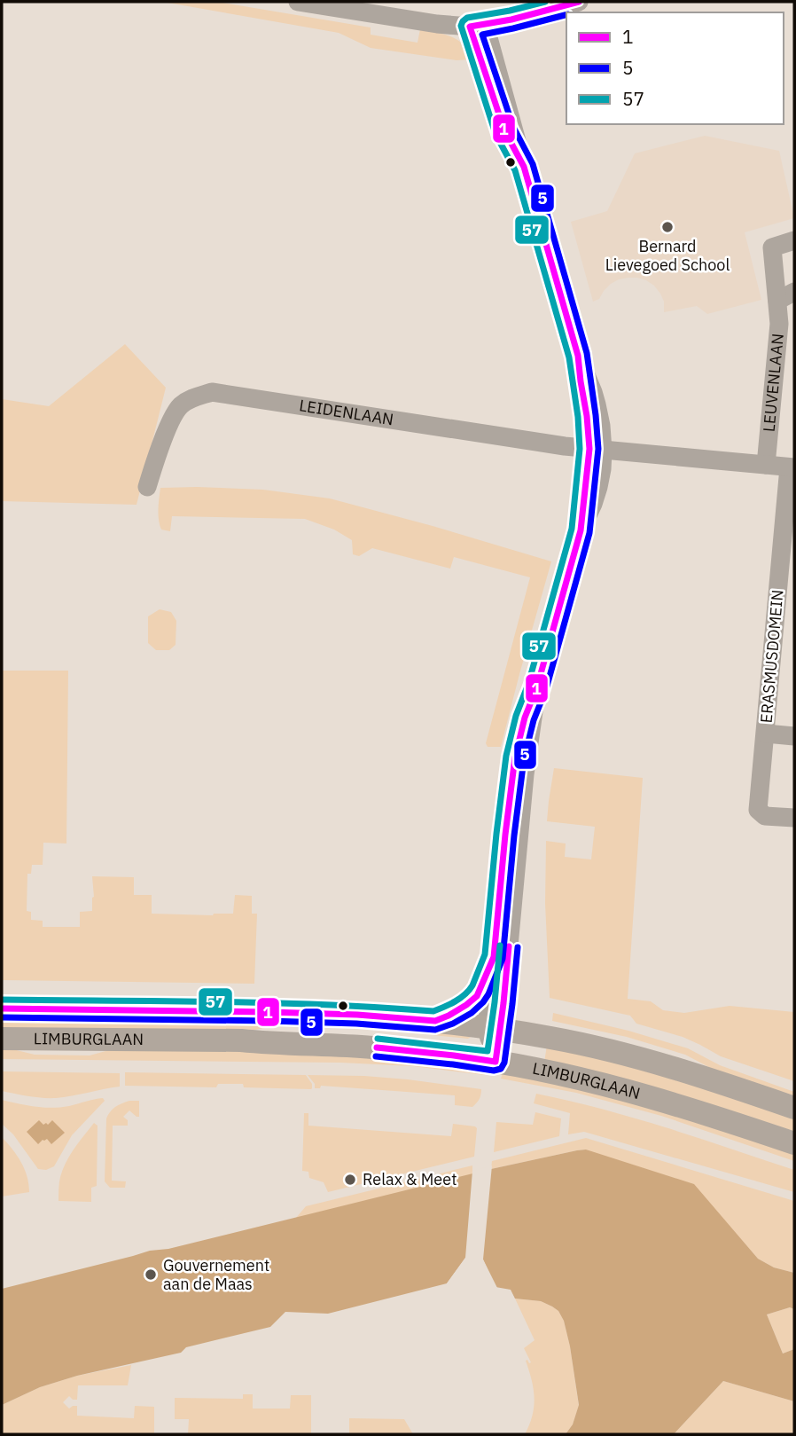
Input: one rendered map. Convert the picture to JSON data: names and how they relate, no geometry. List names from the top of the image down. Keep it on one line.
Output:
{"streets":{"main road":["LIMBURGLAAN"],"street":["LEUVENLAAN","LEIDENLAAN","ERASMUSDOMEIN"]},"places":["Bernard Lievegoed School","Relax & Meet","Gouvernement aan de Maas"],"lines":["transit line 1","transit line 57","transit line 5"],"legend":["1","5","57"]}
